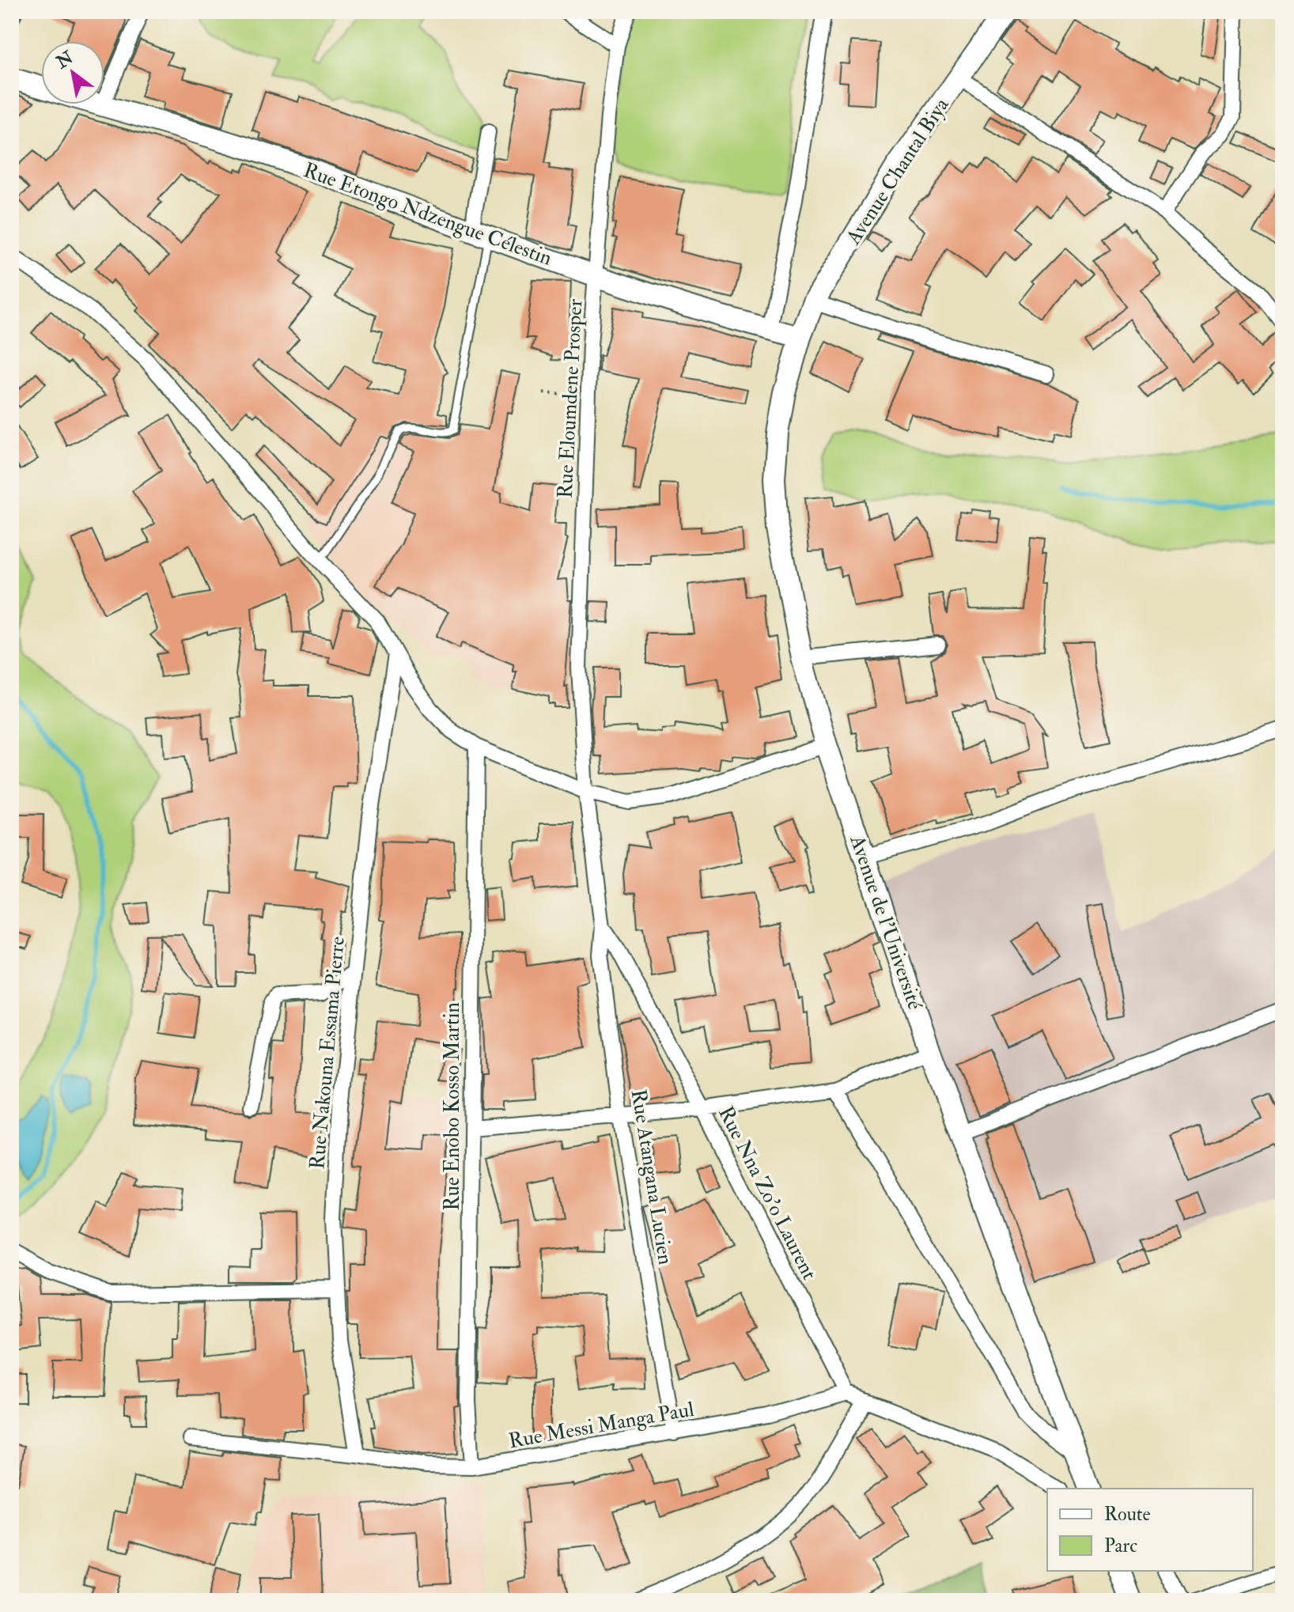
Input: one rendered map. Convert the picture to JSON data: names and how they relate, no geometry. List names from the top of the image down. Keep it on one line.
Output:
{"streets":{"main road":["Avenue Chantal Biya","Rue Etongo Ndzengue Célestin","Avenue de l'Université"],"street":["Rue Eloumdene Prosper","Rue Nakouna Essama Pierre","Rue Enobo Kosso Martin","Rue Atangana Lucien","Rue Nna Zo'o Laurent","Rue Messi Manga Paul"]},"crossings":[["Avenue Chantal Biya","Rue Etongo Ndzengue Célestin"],["Avenue Chantal Biya","Avenue de l'Université"],["Rue Etongo Ndzengue Célestin","Rue Eloumdene Prosper"],["Rue Etongo Ndzengue Célestin","Avenue de l'Université"],["Rue Eloumdene Prosper","Rue Nna Zo'o Laurent"],["Rue Nakouna Essama Pierre","Rue Messi Manga Paul"],["Rue Enobo Kosso Martin","Rue Messi Manga Paul"],["Rue Atangana Lucien","Rue Nna Zo'o Laurent"],["Rue Atangana Lucien","Rue Messi Manga Paul"],["Rue Nna Zo'o Laurent","Rue Messi Manga Paul"]],"legend":["Route","Parc"],"north":"top left"}
